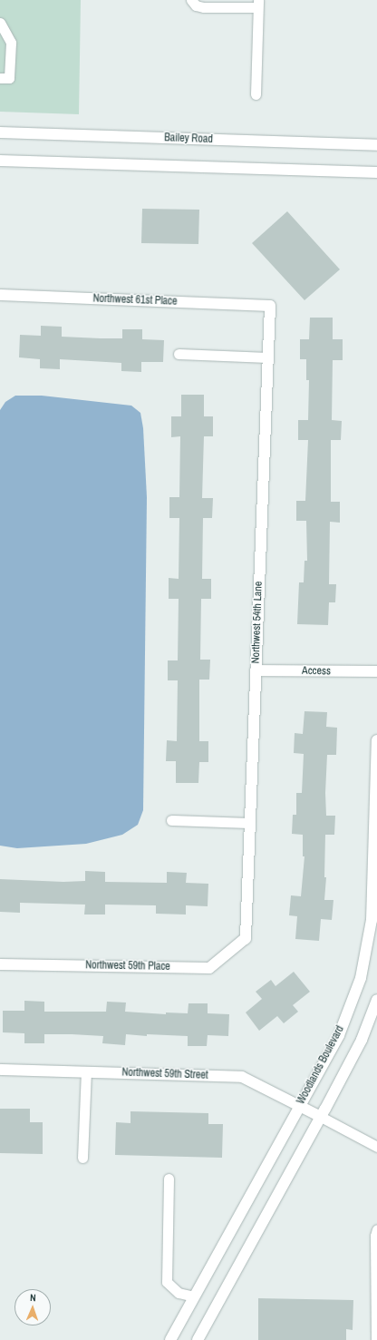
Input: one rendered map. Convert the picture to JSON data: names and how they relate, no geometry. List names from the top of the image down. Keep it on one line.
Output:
{"streets":{"street":["Bailey Road","Northwest 61st Place","Northwest 54th Lane","Access","Northwest 59th Place","Woodlands Boulevard","Northwest 59th Street"]},"crossings":[["Northwest 61st Place","Northwest 54th Lane"],["Northwest 54th Lane","Access"],["Northwest 54th Lane","Northwest 59th Place"],["Woodlands Boulevard","Northwest 59th Street"]],"north":"top"}
